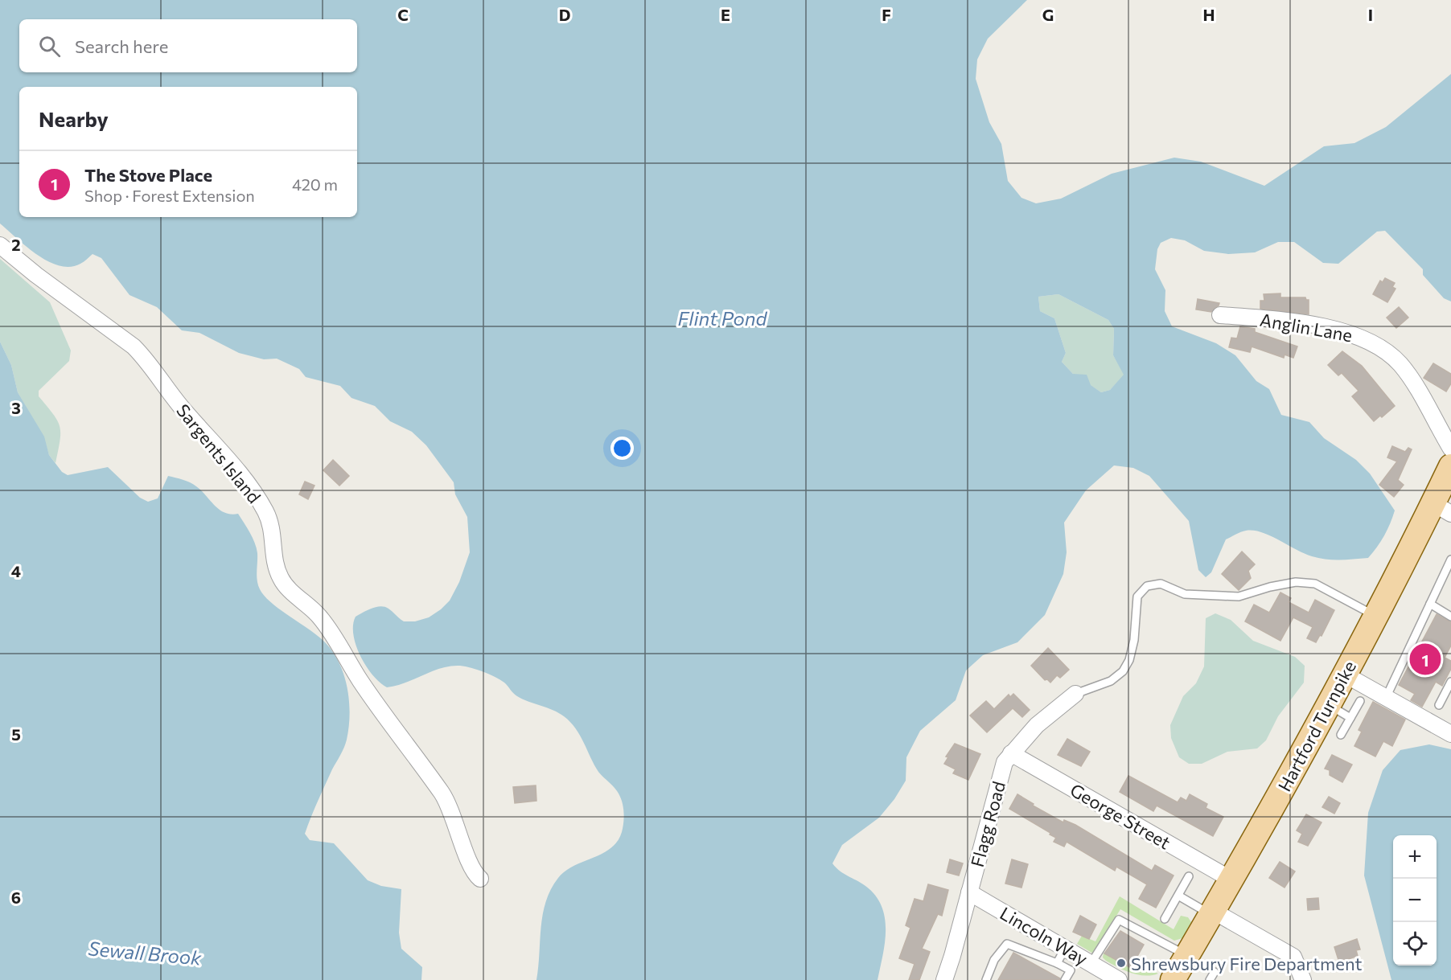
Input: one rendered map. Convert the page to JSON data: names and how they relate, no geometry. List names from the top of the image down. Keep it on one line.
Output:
{"streets":{"main road":["Hartford Turnpike"],"street":["Anglin Lane","Sargents Island","George Street","Flagg Road","Lincoln Way"]},"crossings":[["Hartford Turnpike","George Street"],["George Street","Flagg Road"],["Flagg Road","Lincoln Way"]],"water":["Flint Pond","Sewall Brook"],"places":["Shrewsbury Fire Department"],"page":{"search":"Search here","heading":"Nearby","list":[{"mark":"1","name":"The Stove Place","note":"Shop · Forest Extension","value":"420 m"}],"pins":"1","map_buttons":["+","−"]},"grid":{"columns":["C","D","E","F","G","H","I"],"rows":["2","3","4","5","6"]}}
